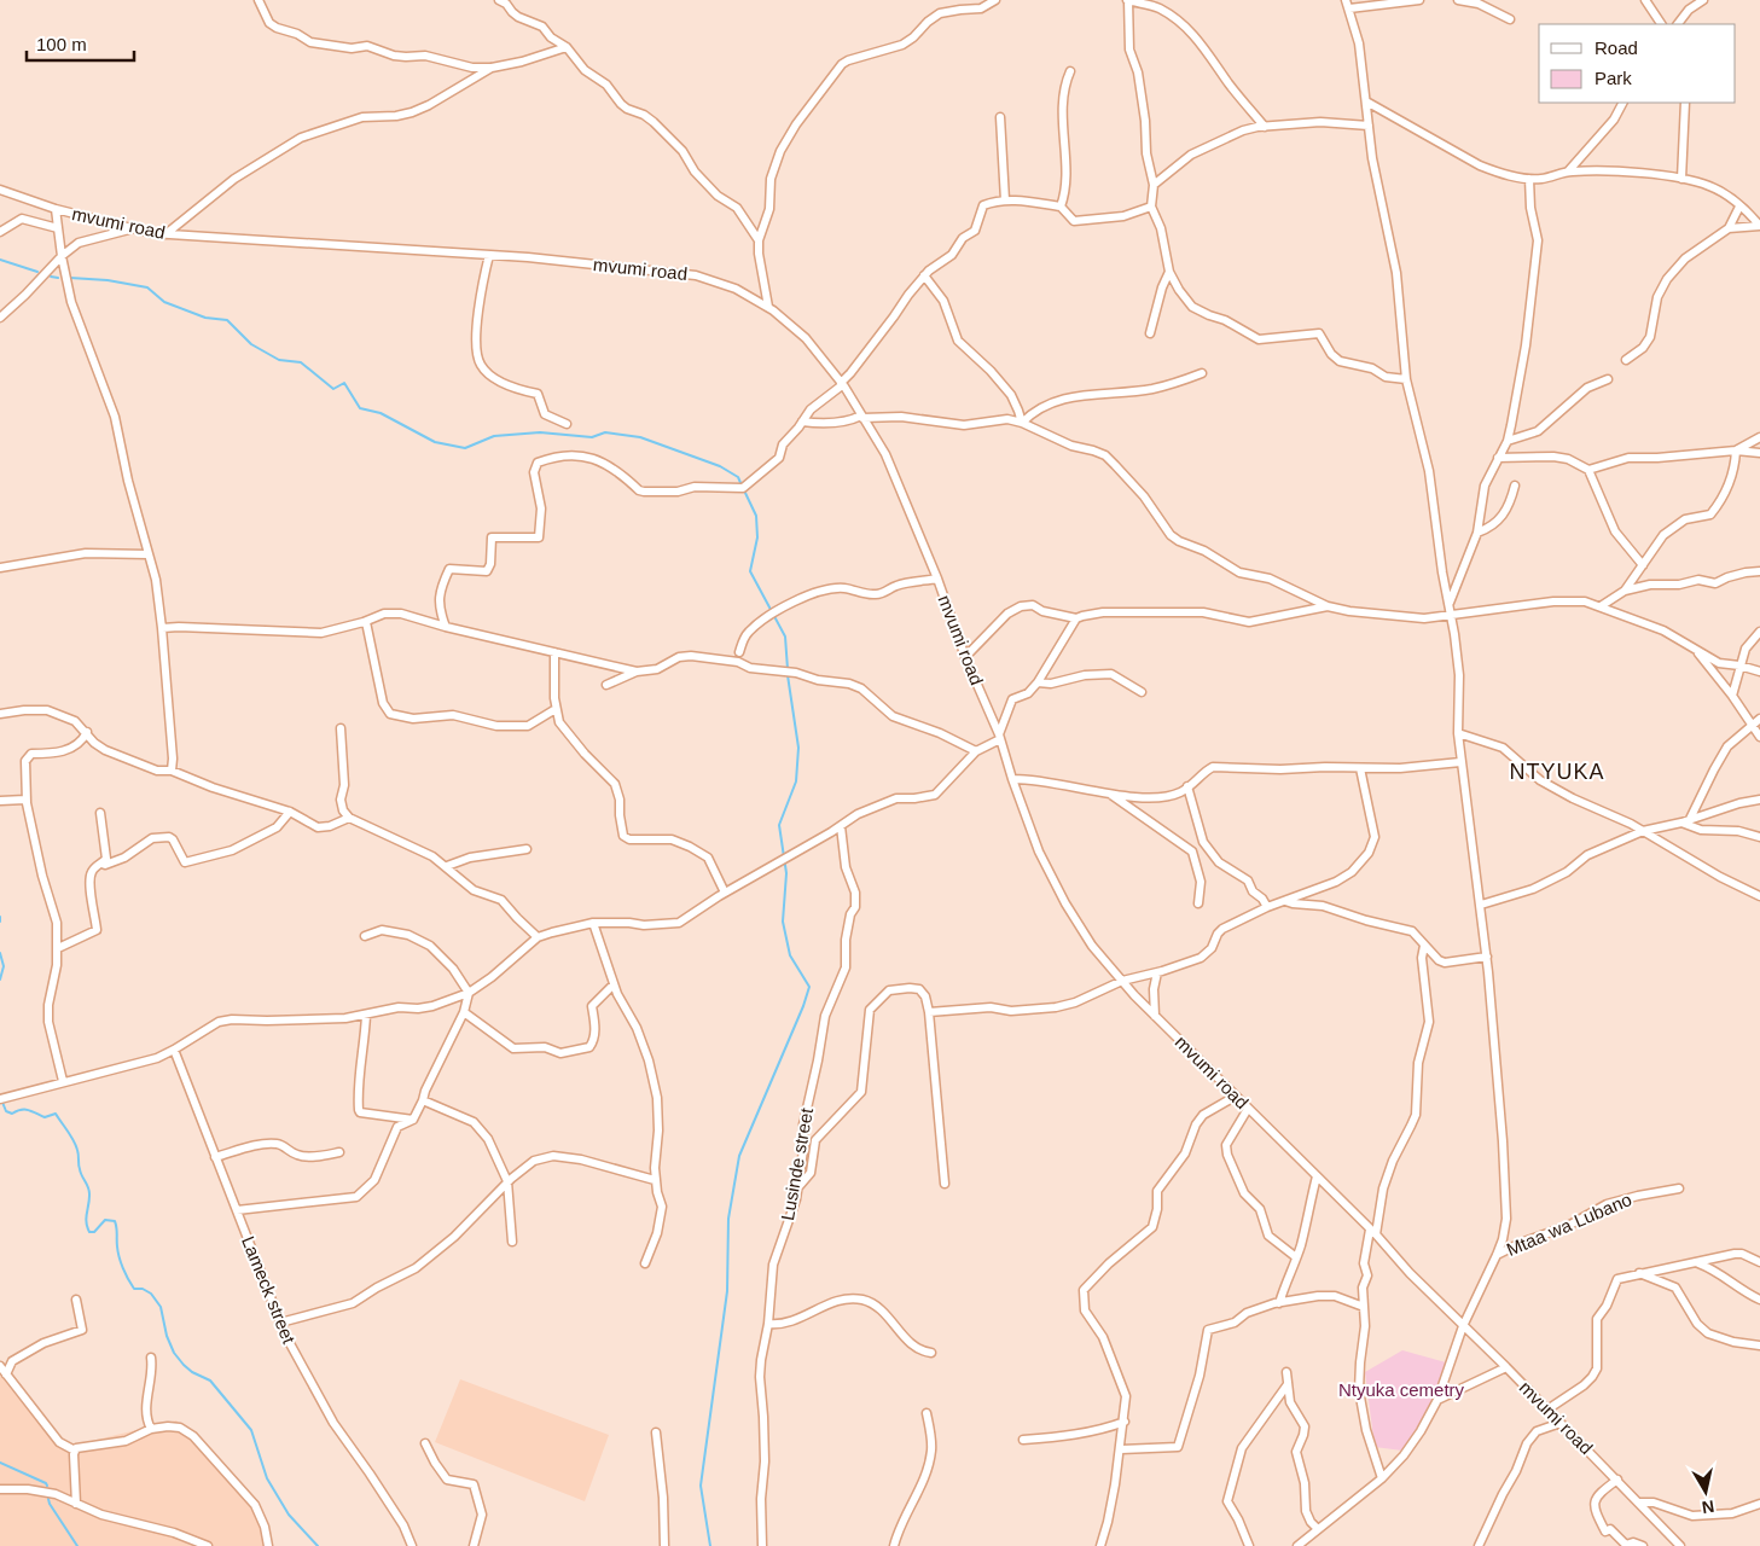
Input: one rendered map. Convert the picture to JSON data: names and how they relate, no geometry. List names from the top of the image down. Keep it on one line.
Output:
{"streets":{"street":["mvumi road","Lusinde street","Mtaa wa Lubano","Lameck street"]},"districts":["NTYUKA"],"parks":["Ntyuka cemetry"],"legend":["Road","Park"],"scale_bar":"100 m","north":"bottom"}
